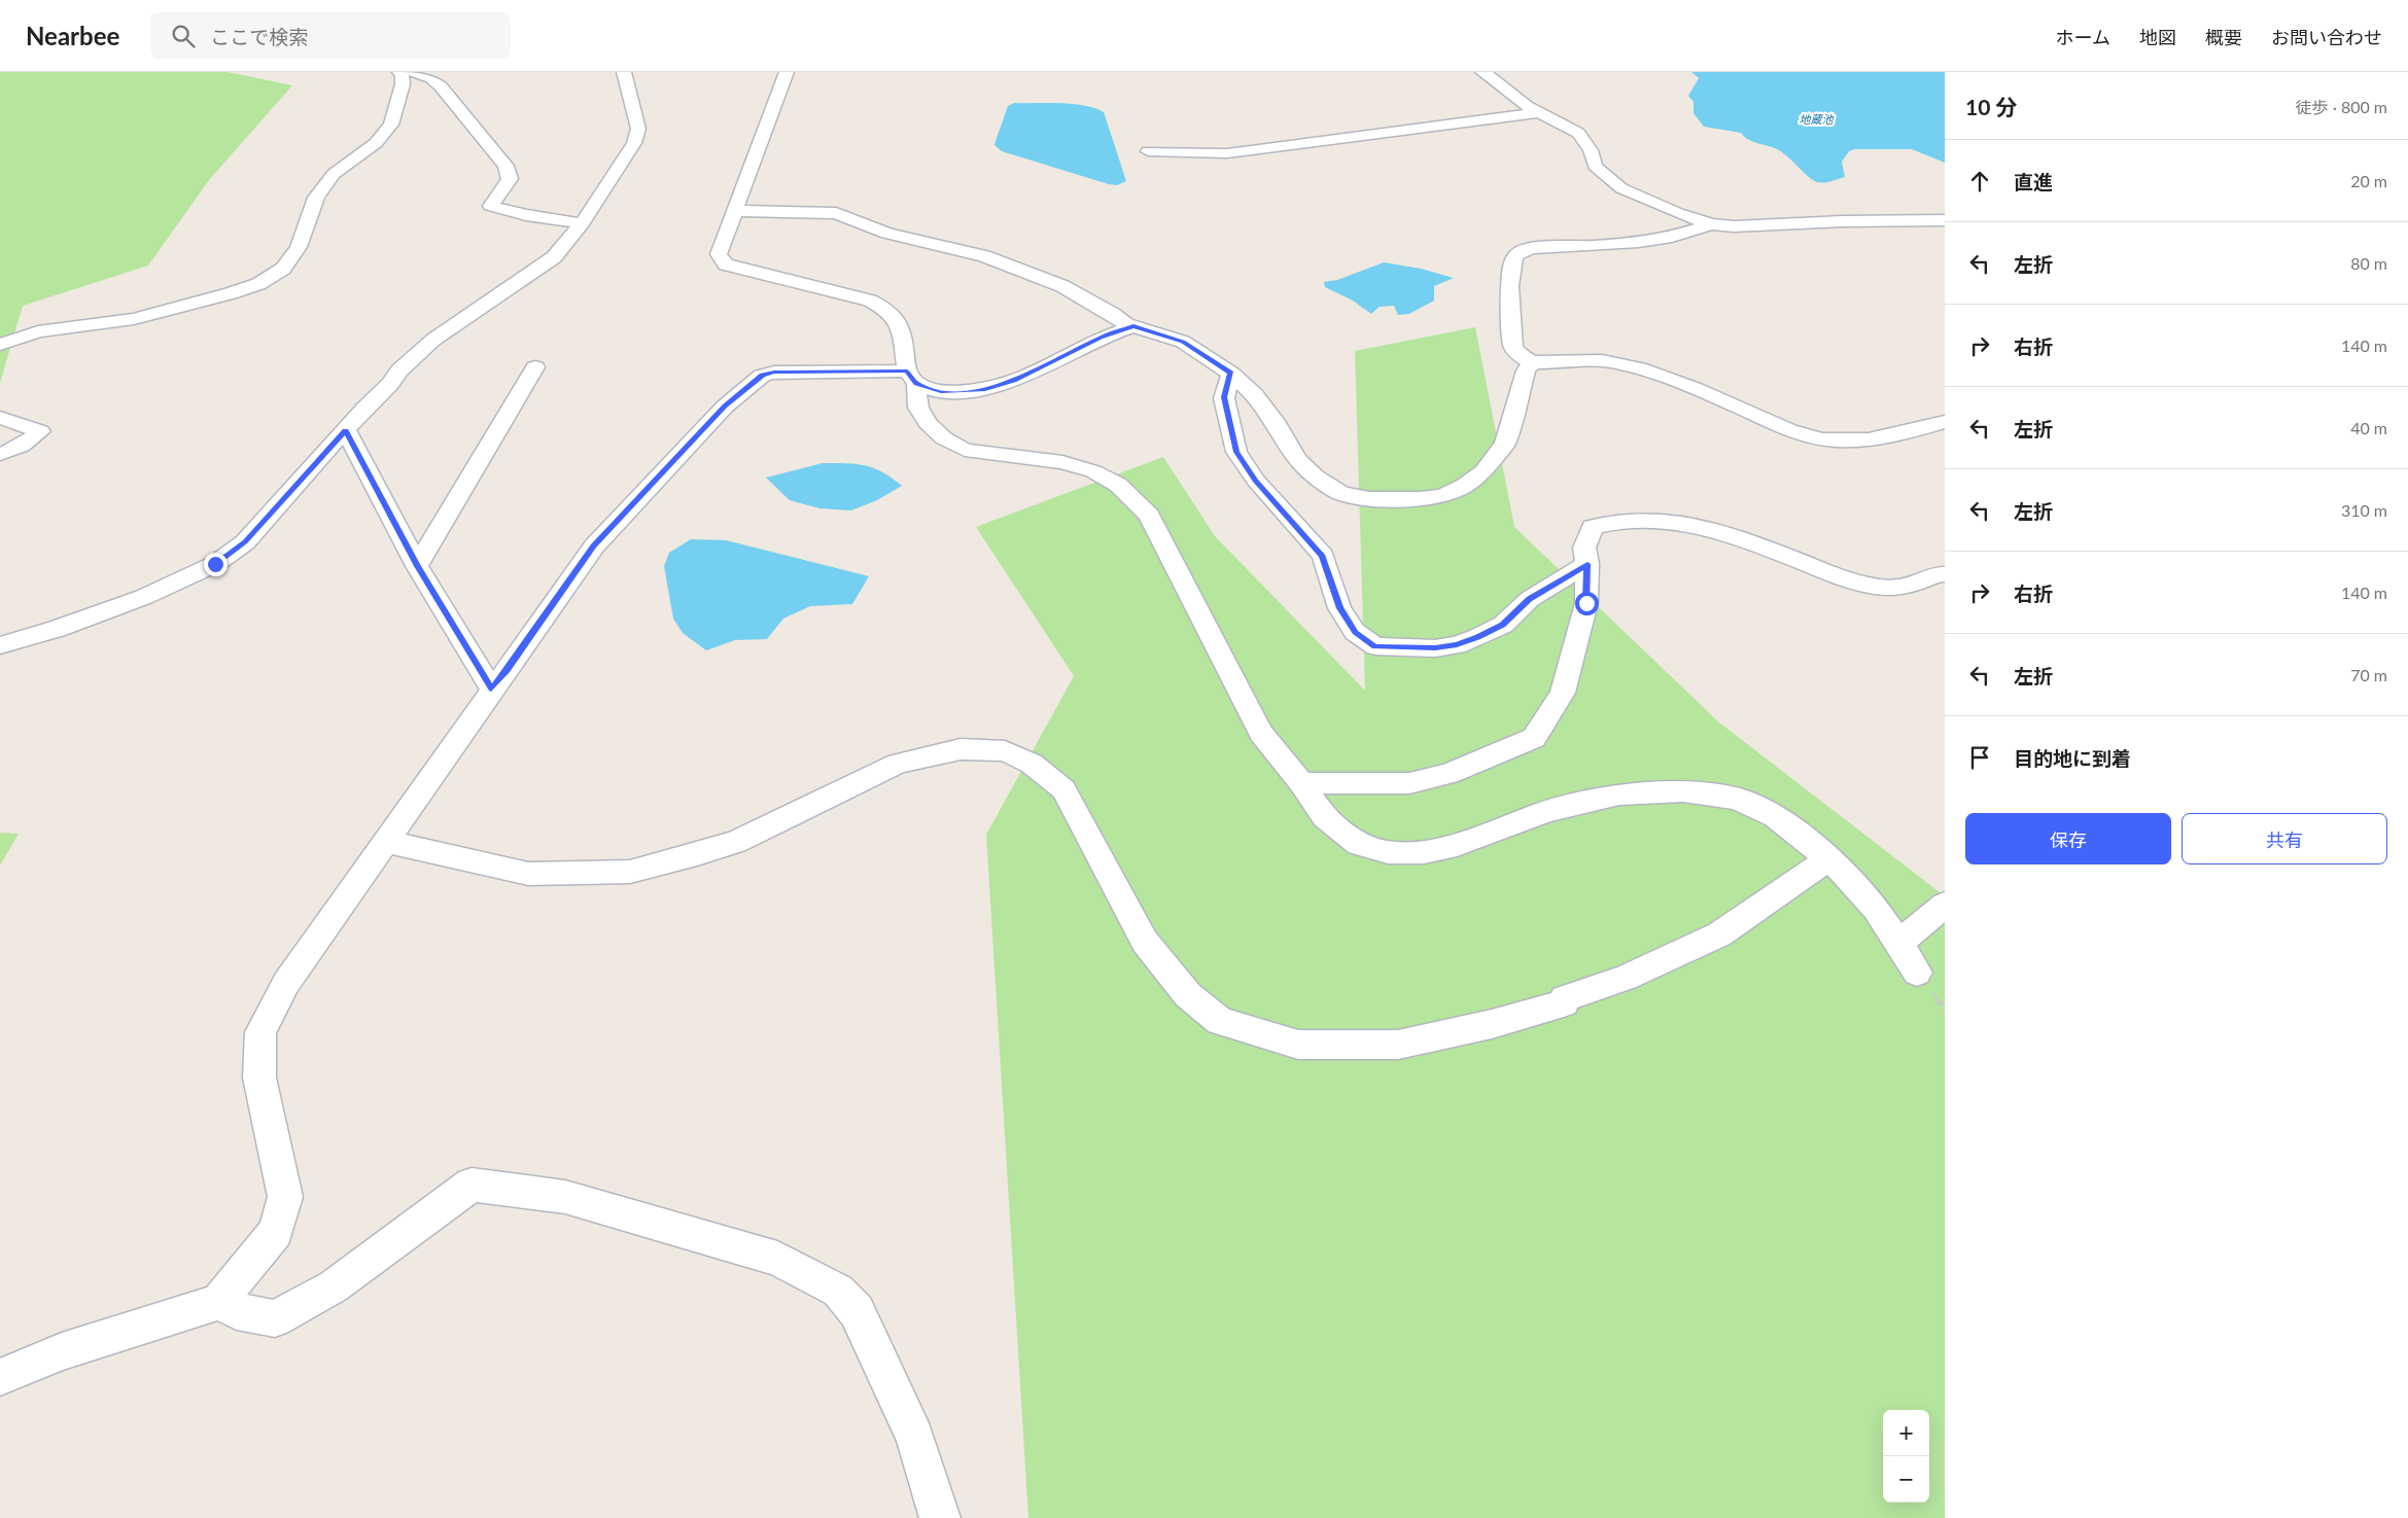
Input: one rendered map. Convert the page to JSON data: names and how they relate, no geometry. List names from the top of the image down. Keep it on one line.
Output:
{"water":["地蔵池"],"page":{"header":"Nearbee","search":"ここで検索","nav":["ホーム","地図","概要","お問い合わせ"],"heading":["10 分","徒歩 · 800 m"],"list":[["直進","20 m"],["左折","80 m"],["右折","140 m"],["左折","40 m"],["左折","310 m"],["右折","140 m"],["左折","70 m"],"目的地に到着"],"buttons":["保存","共有"],"map_buttons":["+","−"]}}
